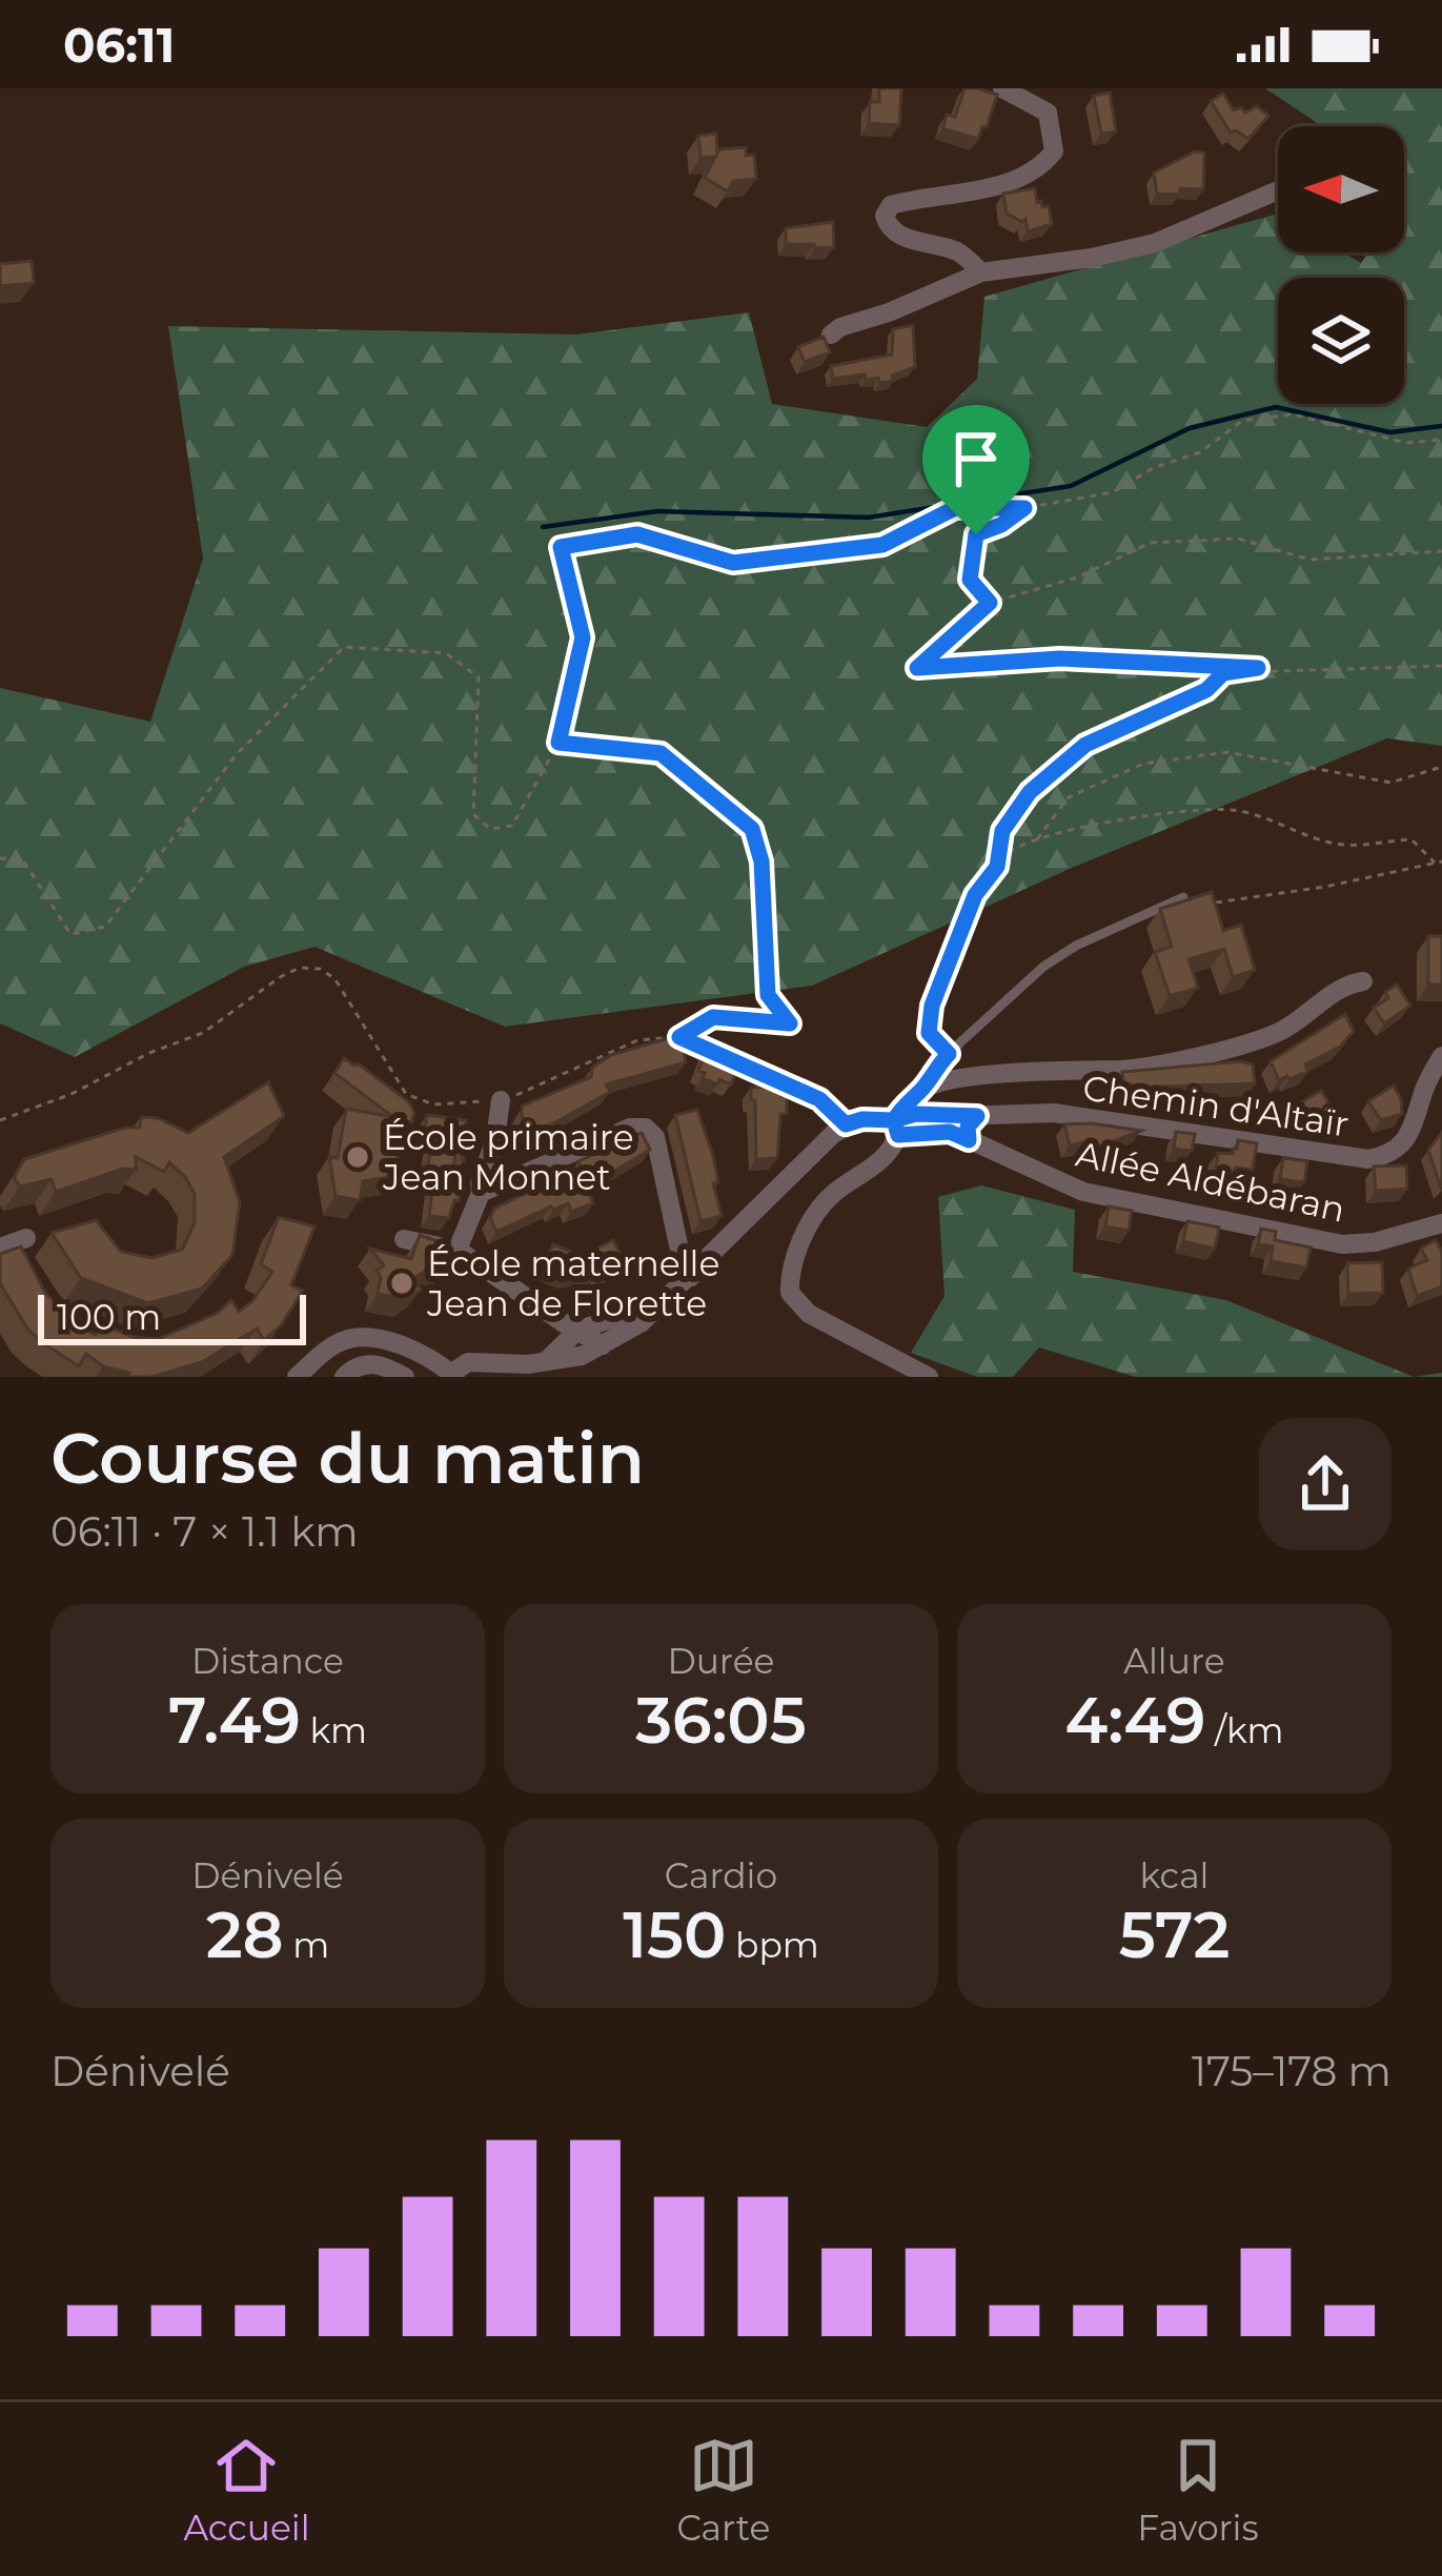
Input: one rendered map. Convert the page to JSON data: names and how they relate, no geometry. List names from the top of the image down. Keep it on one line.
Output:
{"streets":{"street":["Chemin d'Altaïr","Allée Aldébaran"]},"crossings":[["Chemin d'Altaïr","Allée Aldébaran"]],"places":["École primaire Jean Monnet","École maternelle Jean de Florette"],"scale_bar":"100 m","north":"left","page":{"status":"06:11","scale":"100 m","heading":["Course du matin","06:11 · 7 × 1.1 km"],"stats":[["Distance","7.49 km"],["Durée","36:05"],["Allure","4:49 /km"],["Dénivelé","28 m"],["Cardio","150 bpm"],["kcal","572"]],"chart":["Dénivelé","175–178 m"],"tabs":["Accueil","Carte","Favoris"]}}
